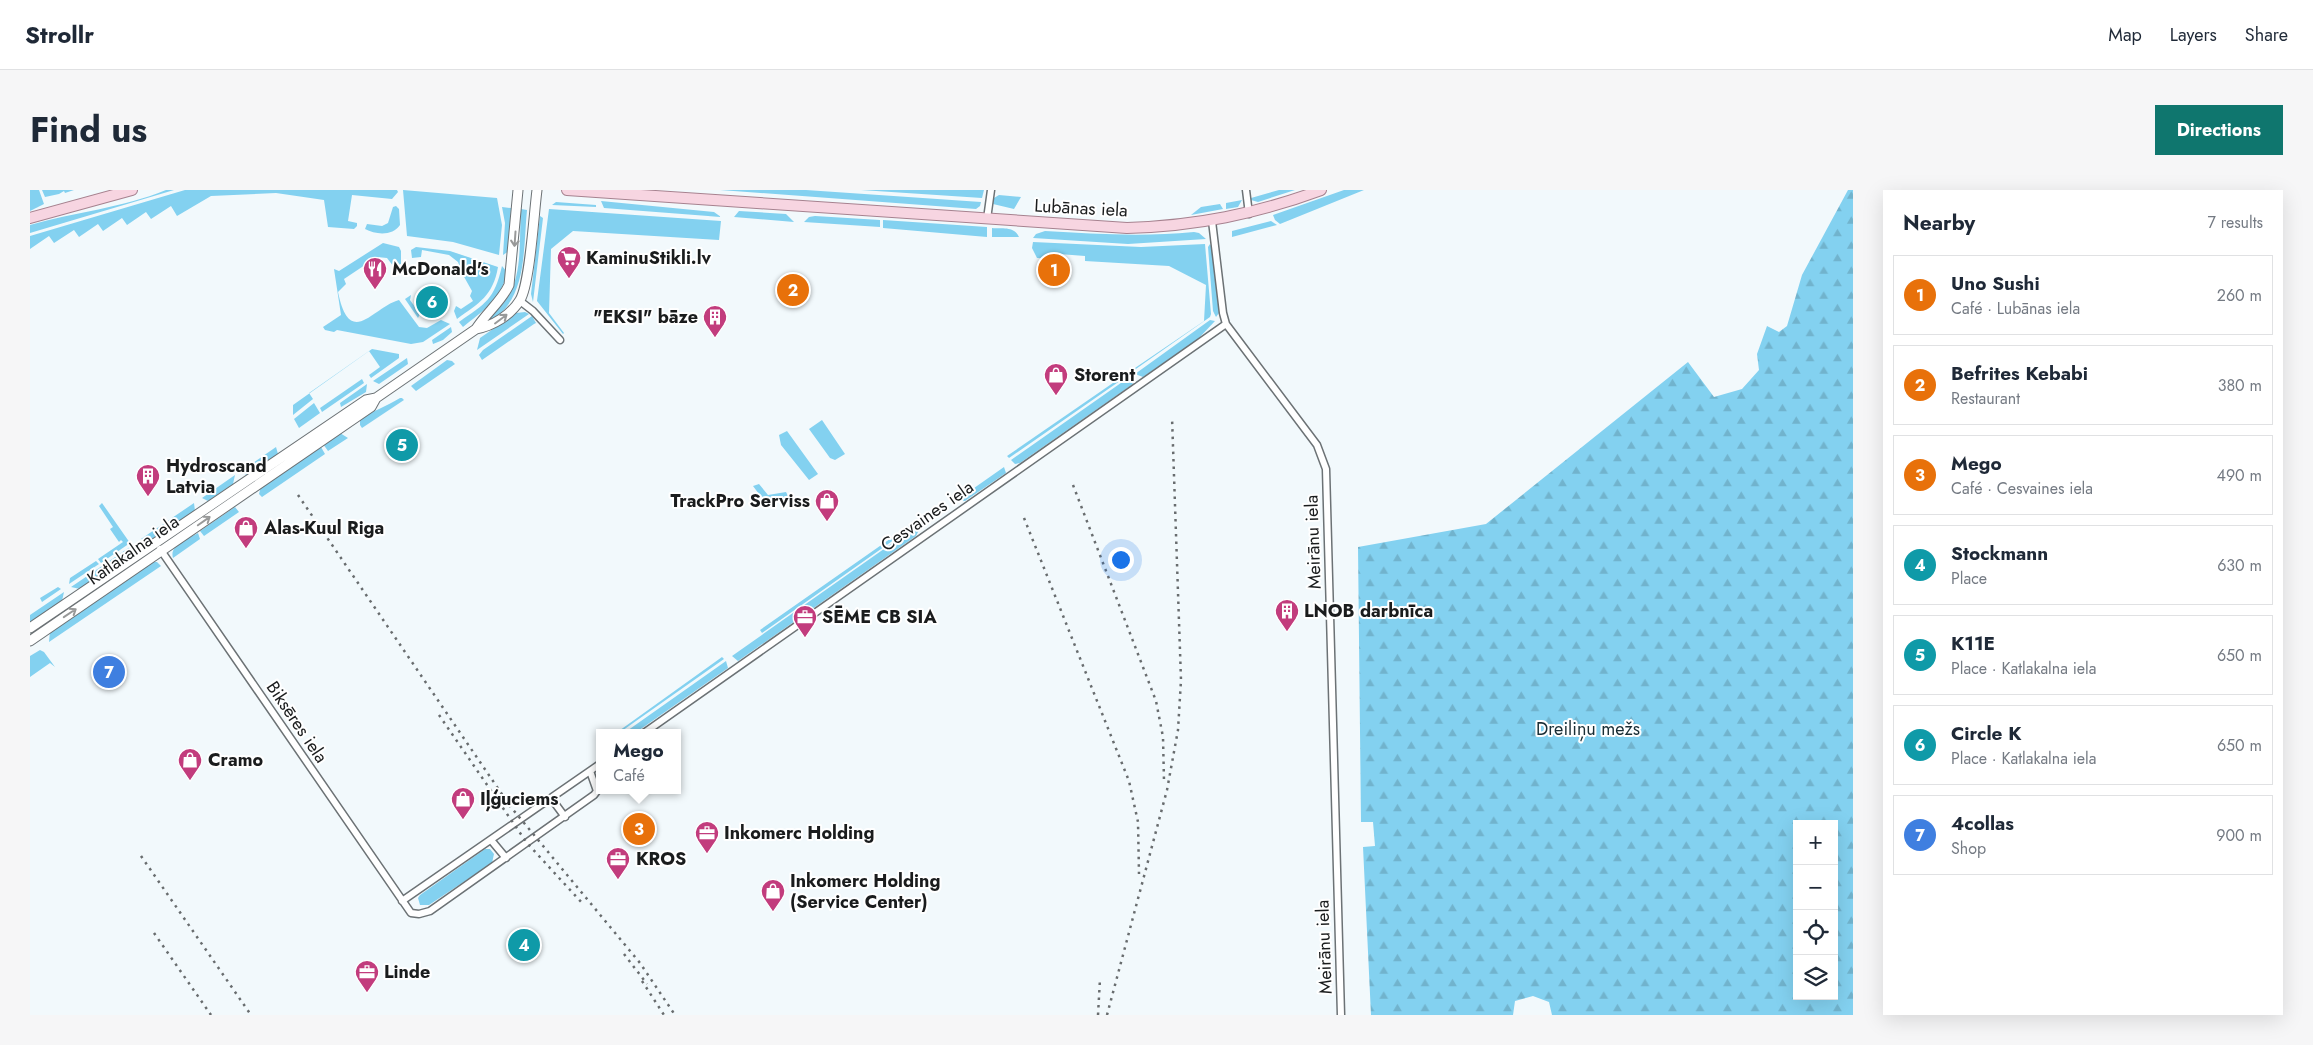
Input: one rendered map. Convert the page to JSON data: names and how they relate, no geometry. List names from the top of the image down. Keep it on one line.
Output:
{"streets":{"main road":["Lubānas iela"],"street":["Cesvaines iela","Meirānu iela","Katlakalna iela","Biksēres iela"]},"crossings":[["Lubānas iela","Meirānu iela"],["Cesvaines iela","Meirānu iela"],["Katlakalna iela","Biksēres iela"]],"parks":["Dreiliņu mežs"],"places":{"supermarket":["KaminuStikli.lv"],"restaurant":["McDonald's"],"building":["\"EKSI\" bāze","Hydroscand Latvia","LNOB darbnīca"],"shop":["Storent","TrackPro Serviss","Alas-Kuul Riga","Cramo","Iļģuciems","Inkomerc Holding (Service Center)"],"office":["SĒME CB SIA","Inkomerc Holding","KROS","Linde"]},"page":{"header":"Strollr","nav":["Map","Layers","Share"],"title":"Find us","buttons":"Directions","heading":["Nearby","7 results"],"pins":["1","2","6","5","7","3","4"],"list":[{"mark":"1","name":"Uno Sushi","note":"Café · Lubānas iela","value":"260 m"},{"mark":"2","name":"Befrites Kebabi","note":"Restaurant","value":"380 m"},{"mark":"3","name":"Mego","note":"Café · Cesvaines iela","value":"490 m"},{"mark":"4","name":"Stockmann","note":"Place","value":"630 m"},{"mark":"5","name":"K11E","note":"Place · Katlakalna iela","value":"650 m"},{"mark":"6","name":"Circle K","note":"Place · Katlakalna iela","value":"650 m"},{"mark":"7","name":"4collas","note":"Shop","value":"900 m"}],"popup":["Mego","Café"],"map_buttons":["+","−"]}}
